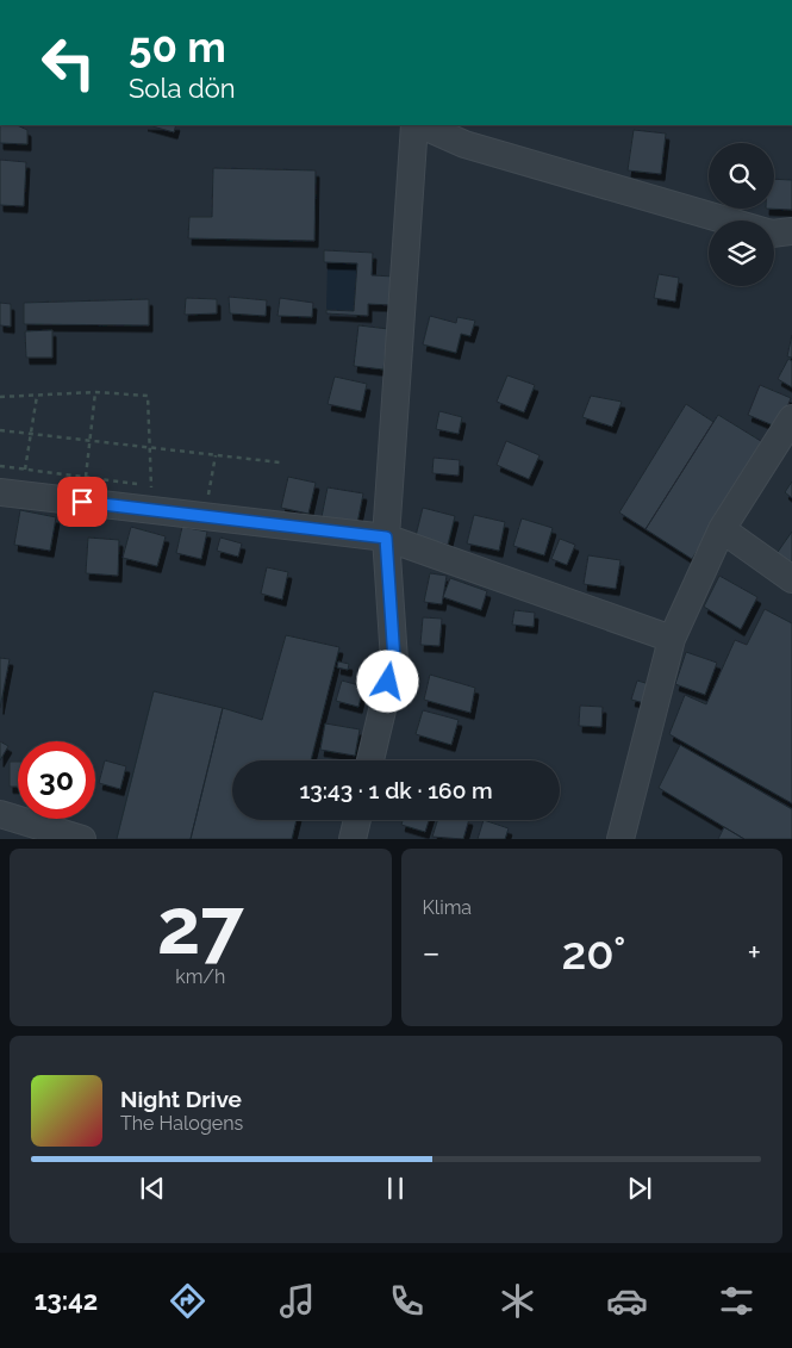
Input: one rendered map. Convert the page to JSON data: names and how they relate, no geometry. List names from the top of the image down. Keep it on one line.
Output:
{"page":{"turn":["50 m","Sola dön"],"limit":"30","trip":"13:43 · 1 dk · 160 m","tile":[["27","km/h"],"Klima"],"heat":["−","20°","+"],"song":["Night Drive","The Halogens"],"tabs":"13:42"}}
